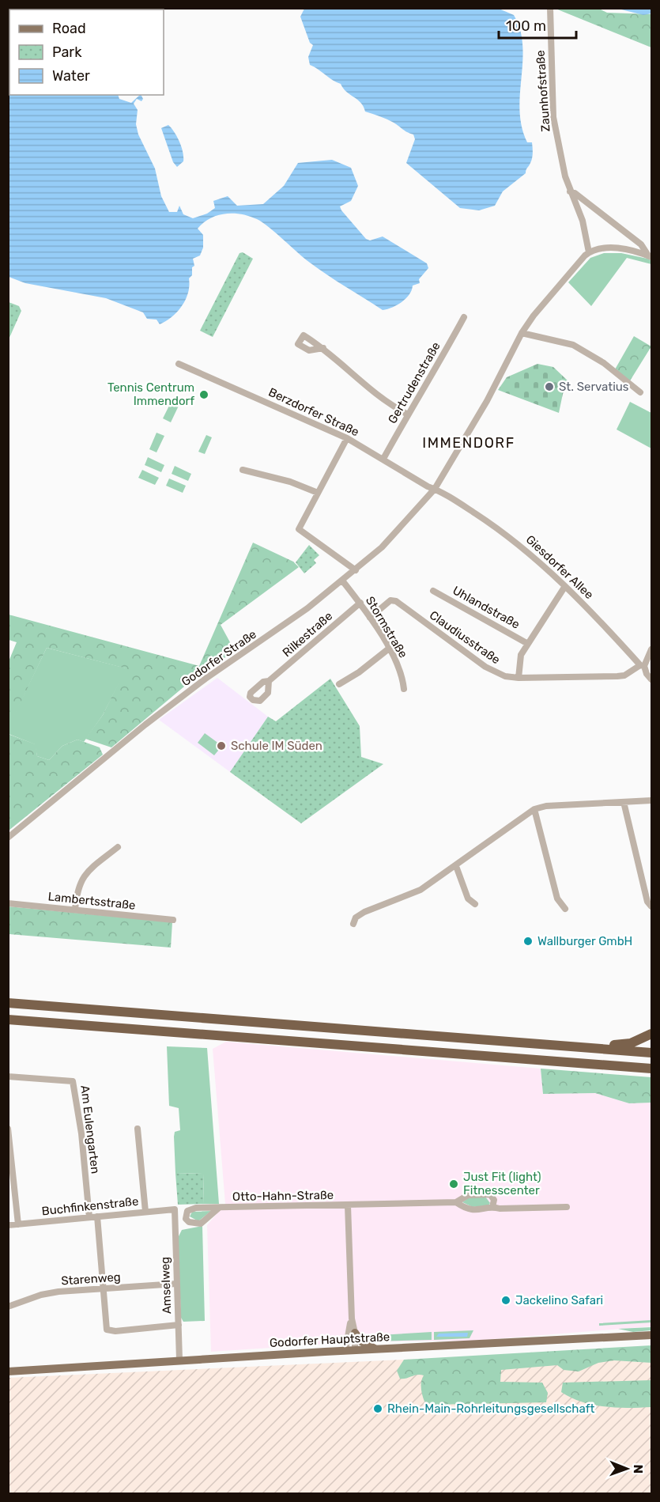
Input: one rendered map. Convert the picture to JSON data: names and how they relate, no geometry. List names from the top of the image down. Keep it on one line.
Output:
{"streets":{"main road":["Godorfer Hauptstraße"],"street":["Zaunhofstraße","Gertrudenstraße","Berzdorfer Straße","Giesdorfer Allee","Uhlandstraße","Stormstraße","Rilkestraße","Claudiusstraße","Godorfer Straße","Lambertsstraße","Am Eulengarten","Otto-Hahn-Straße","Buchfinkenstraße","Starenweg","Amselweg"]},"crossings":[["Zaunhofstraße","Godorfer Straße"],["Gertrudenstraße","Berzdorfer Straße"],["Berzdorfer Straße","Giesdorfer Allee"],["Berzdorfer Straße","Godorfer Straße"],["Giesdorfer Allee","Claudiusstraße"],["Giesdorfer Allee","Godorfer Straße"],["Stormstraße","Rilkestraße"],["Stormstraße","Claudiusstraße"],["Stormstraße","Godorfer Straße"],["Am Eulengarten","Buchfinkenstraße"],["Otto-Hahn-Straße","Godorfer Hauptstraße"],["Buchfinkenstraße","Amselweg"],["Starenweg","Amselweg"],["Amselweg","Godorfer Hauptstraße"]],"districts":["IMMENDORF"],"places":["St. Servatius","Tennis Centrum Immendorf","Schule IM Süden","Wallburger GmbH","Just Fit (light) Fitnesscenter","Jackelino Safari","Rhein-Main-Rohrleitungsgesellschaft"],"legend":["Road","Park","Water"],"scale_bar":"100 m","north":"right"}
